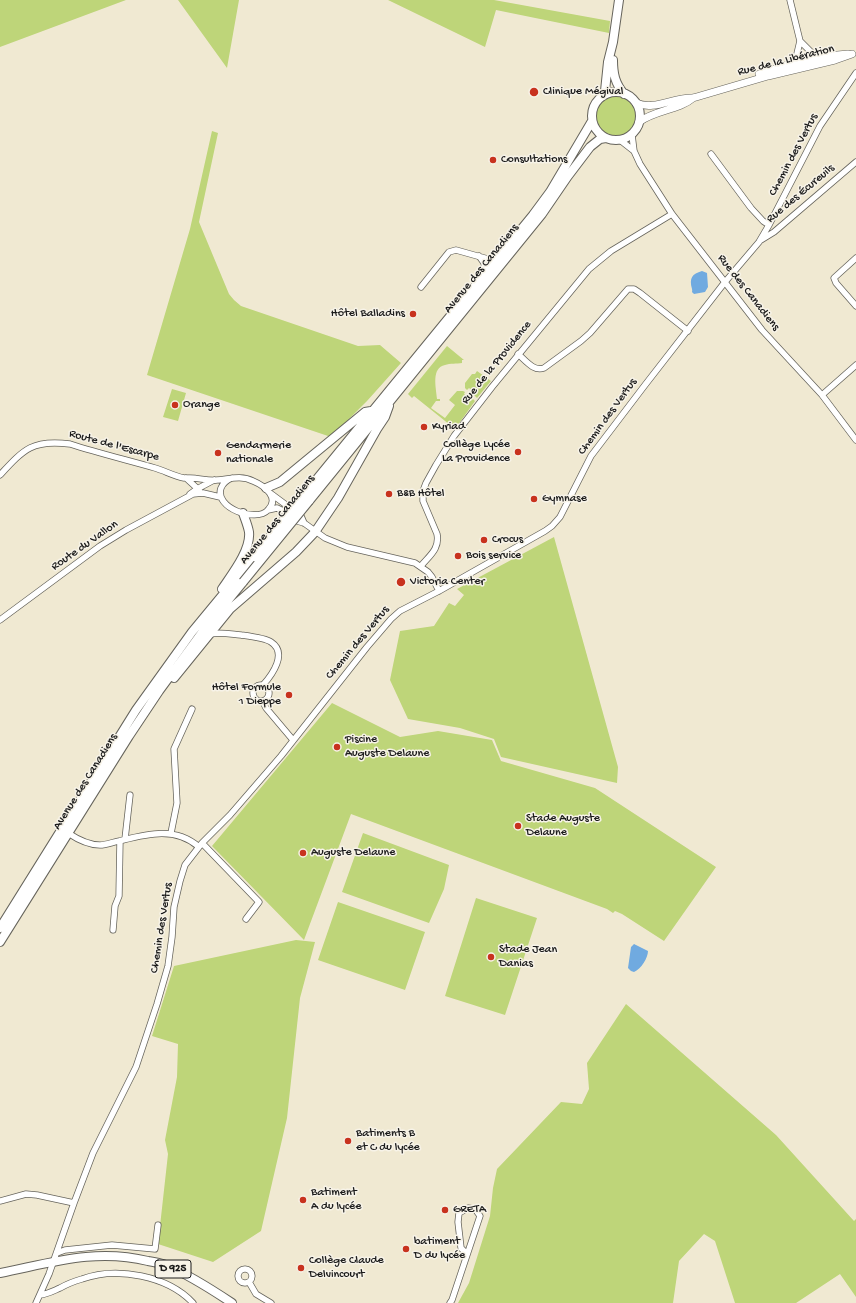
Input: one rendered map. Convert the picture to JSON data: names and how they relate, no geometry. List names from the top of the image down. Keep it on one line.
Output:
{"streets":{"main road":["Rue de la Libération","Avenue des Canadiens","D 925"],"street":["Chemin des Vertus","Rue des Écureuils","Rue des Canadiens","Rue de la Providence","Route de l'Escarpe","Route du Vallon"]},"crossings":[["Rue de la Libération","Avenue des Canadiens"],["Rue de la Libération","Rue des Canadiens"],["Chemin des Vertus","Rue des Écureuils"],["Chemin des Vertus","Rue des Canadiens"],["Chemin des Vertus","D 925"],["Avenue des Canadiens","Rue des Canadiens"],["Rue des Canadiens","Rue de la Providence"]],"places":["Clinique Mégival","Consultations","Hôtel Balladins","Orange","Kyriad","Collège Lycée La Providence","Gendarmerie nationale","B&B Hôtel","Gymnase","Crocus","Bois service","Victoria Center","Hôtel Formule 1 Dieppe","Piscine Auguste Delaune","Stade Auguste Delaune","Auguste Delaune","Stade Jean Danias","Batiments B et C du lycée","Batiment A du lycée","GRETA","batiment D du lycée","Collège Claude Delvincourt"]}
